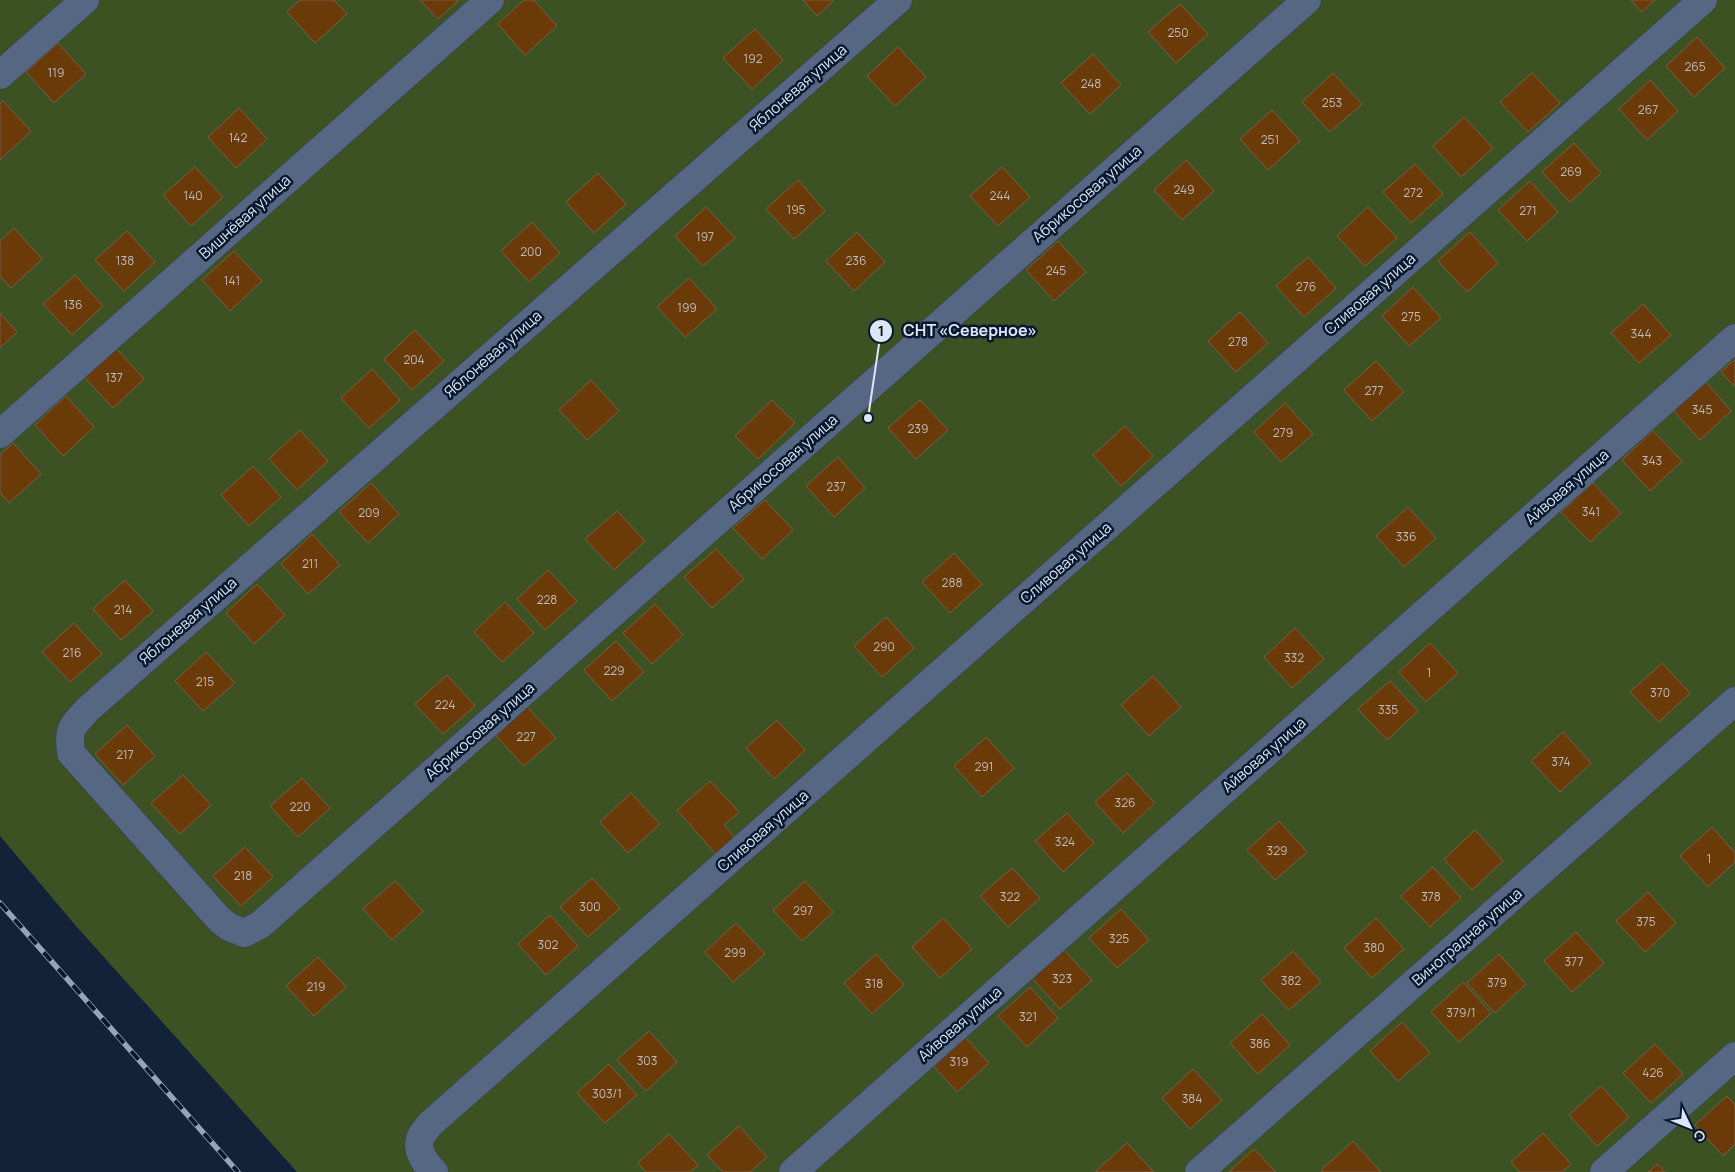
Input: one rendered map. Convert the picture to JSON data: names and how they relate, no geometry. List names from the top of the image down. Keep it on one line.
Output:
{"streets":{"street":["Яблоневая улица","Абрикосовая улица","Вишнёвая улица","Сливовая улица","Айвовая улица","Виноградная улица"]},"crossings":[["Яблоневая улица","Абрикосовая улица"]],"places":["СНТ «Северное»"],"house_numbers":["250","192","265","119","248","253","267","142","251","269","249","272","140","244","195","271","197","200","138","236","245","141","276","136","199","275","344","278","204","137","277","345","239","279","343","237","341","209","336","211","288","228","214","290","216","332","229","1","215","370","224","335","227","217","374","291","326","220","324","329","1","218","322","378","300","297","375","325","302","380","299","377","323","382","379","318","219","379/1","321","386","303","319","426","303/1","384"],"north":"bottom right"}
